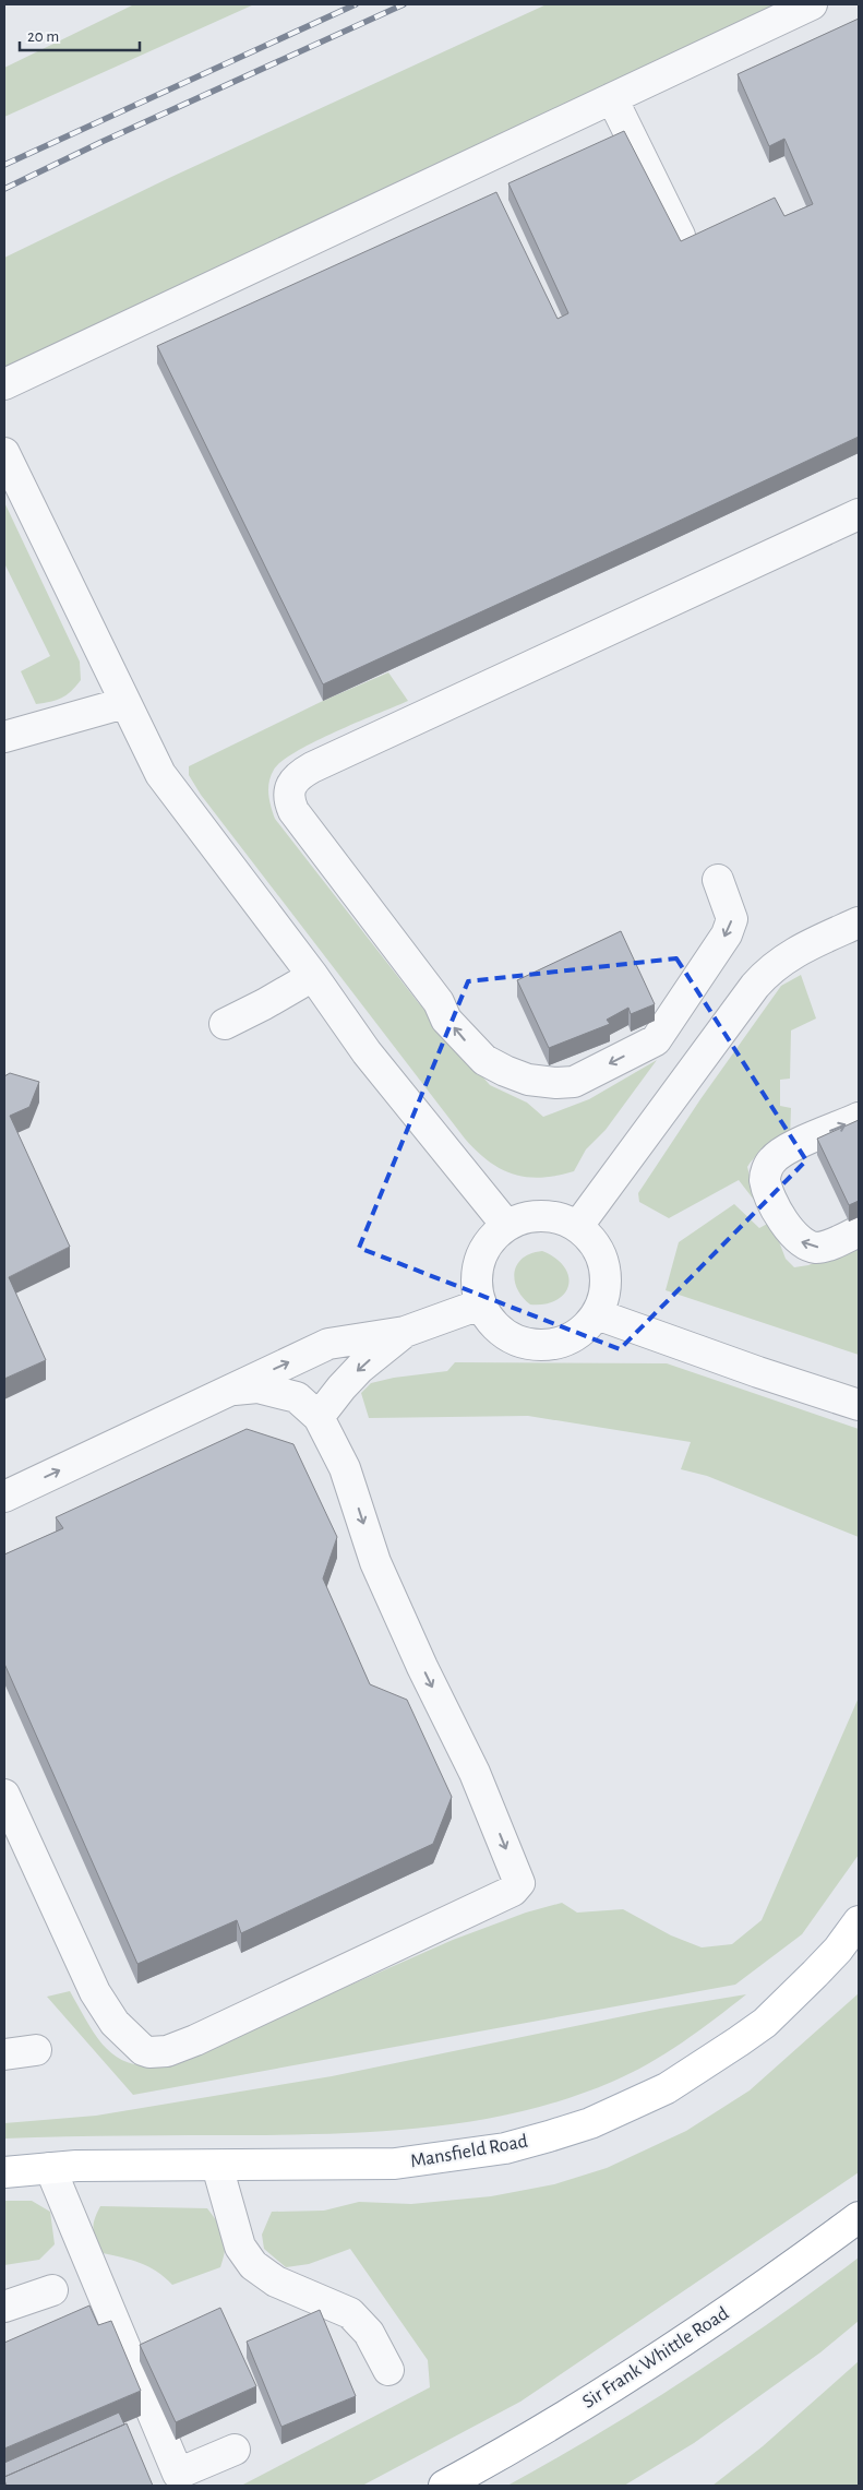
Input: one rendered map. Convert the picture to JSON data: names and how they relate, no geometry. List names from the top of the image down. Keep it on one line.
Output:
{"streets":{"main road":["Mansfield Road","Sir Frank Whittle Road"]},"scale_bar":"20 m"}
